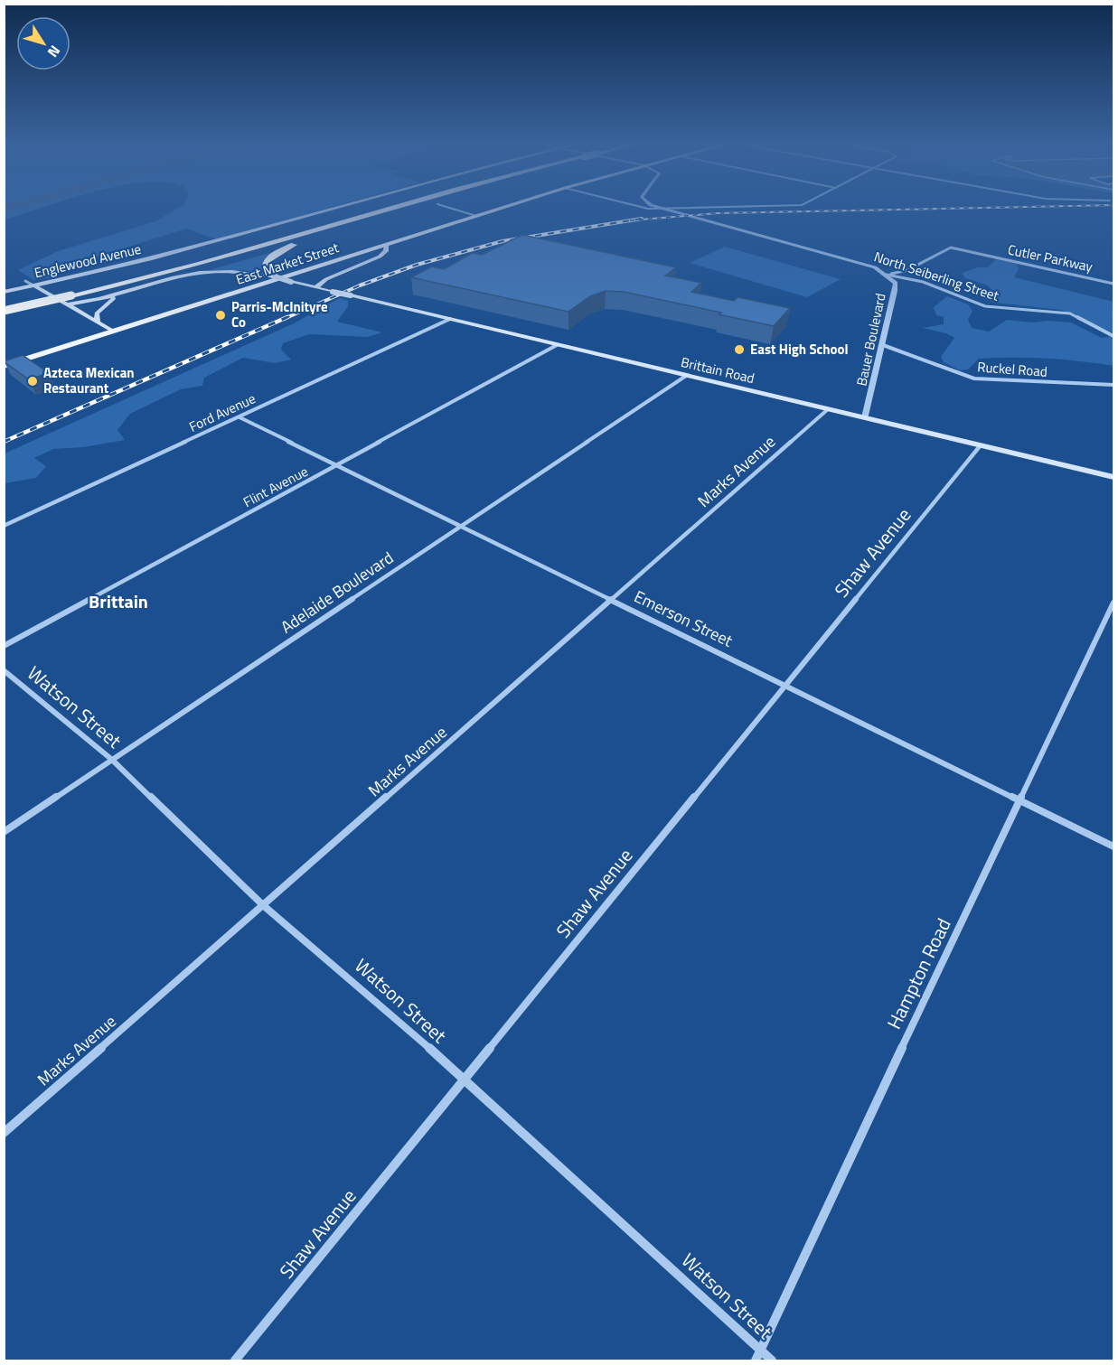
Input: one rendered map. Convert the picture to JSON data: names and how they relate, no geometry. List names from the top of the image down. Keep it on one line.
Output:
{"streets":{"main road":["Englewood Avenue","East Market Street","Brittain Road"],"street":["Cutler Parkway","North Seiberling Street","Bauer Boulevard","Ruckel Road","Ford Avenue","Marks Avenue","Flint Avenue","Shaw Avenue","Adelaide Boulevard","Emerson Street","Watson Street","Hampton Road"]},"crossings":[["Cutler Parkway","Bauer Boulevard"],["North Seiberling Street","Bauer Boulevard"],["Bauer Boulevard","Ruckel Road"],["Bauer Boulevard","Brittain Road"],["Brittain Road","Ford Avenue"],["Brittain Road","Marks Avenue"],["Brittain Road","Flint Avenue"],["Brittain Road","Shaw Avenue"],["Brittain Road","Adelaide Boulevard"],["Ford Avenue","Emerson Street"],["Marks Avenue","Emerson Street"],["Marks Avenue","Watson Street"],["Flint Avenue","Emerson Street"],["Shaw Avenue","Emerson Street"],["Shaw Avenue","Watson Street"],["Adelaide Boulevard","Emerson Street"],["Adelaide Boulevard","Watson Street"],["Emerson Street","Hampton Road"],["Watson Street","Hampton Road"]],"districts":["Brittain"],"places":["Parris-McInityre Co","East High School","Azteca Mexican Restaurant"],"north":"bottom right"}
